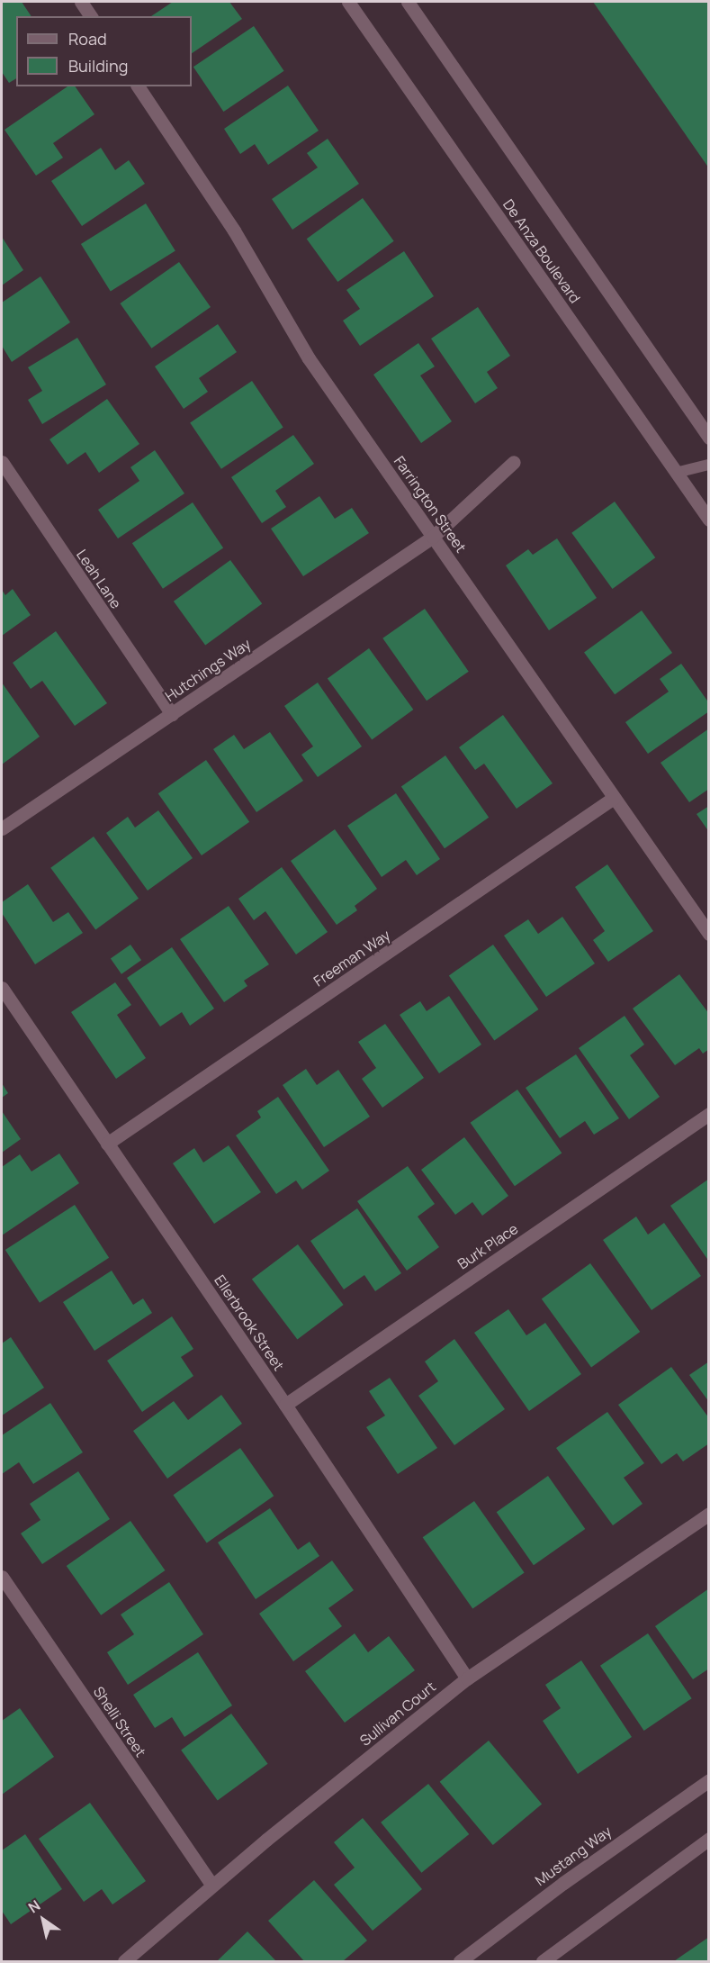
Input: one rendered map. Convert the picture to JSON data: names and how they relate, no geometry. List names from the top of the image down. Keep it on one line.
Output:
{"streets":{"street":["De Anza Boulevard","Farrington Street","Leah Lane","Hutchings Way","Freeman Way","Burk Place","Ellerbrook Street","Sullivan Court","Shelli Street","Mustang Way"]},"crossings":[["Farrington Street","Hutchings Way"],["Farrington Street","Freeman Way"],["Leah Lane","Hutchings Way"],["Freeman Way","Ellerbrook Street"],["Burk Place","Ellerbrook Street"],["Ellerbrook Street","Sullivan Court"],["Sullivan Court","Shelli Street"]],"legend":["Road","Building"],"north":"top left"}
